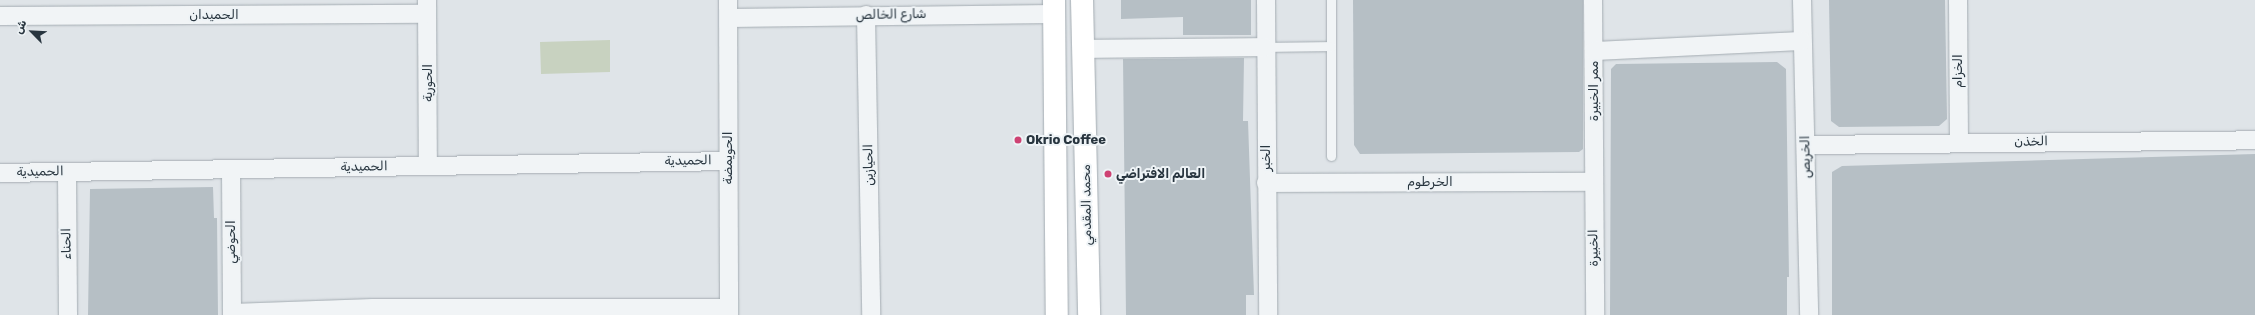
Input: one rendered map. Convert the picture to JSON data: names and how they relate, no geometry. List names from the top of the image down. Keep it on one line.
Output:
{"streets":{"street":["الحميدان","شارع الخالص","الخزام","الحورية","ممر الخبيرة","الخذن","الخريص","الحويمضة","الخبر","الحميدية","الحيازين","الخرطوم","محمد المقدمي","الحوضي","الحناء","الخبيرة"]},"crossings":[["الحميدان","الحورية"],["شارع الخالص","الحويمضة"],["شارع الخالص","الحيازين"],["الخزام","الخذن"],["الحورية","الحميدية"],["ممر الخبيرة","الخرطوم"],["ممر الخبيرة","الخبيرة"],["الخذن","الخريص"],["الحويمضة","الحميدية"],["الخبر","الخرطوم"],["الحميدية","الحوضي"],["الحميدية","الحناء"],["الخرطوم","الخبيرة"]],"places":["Okrio Coffee","العالم الافتراضي"],"north":"top left"}
